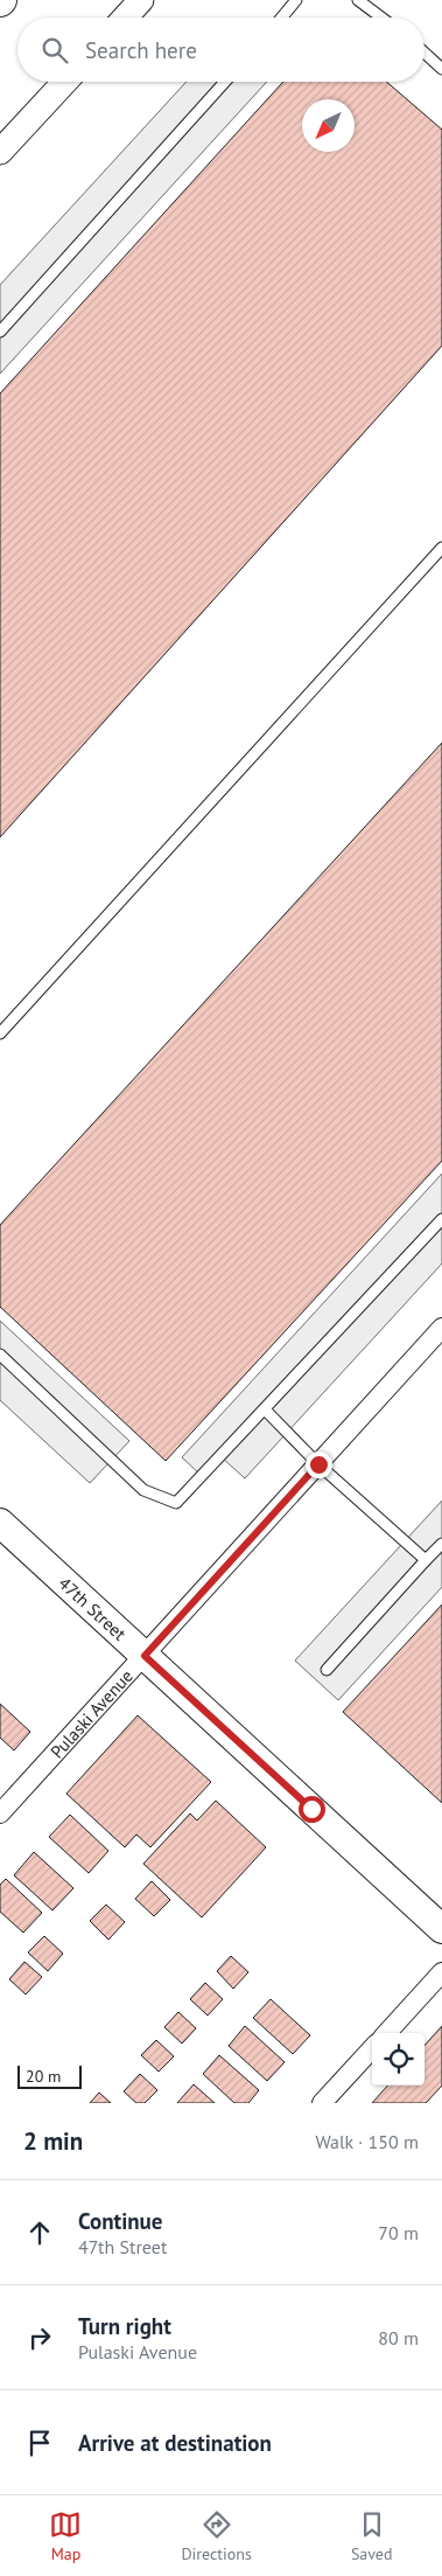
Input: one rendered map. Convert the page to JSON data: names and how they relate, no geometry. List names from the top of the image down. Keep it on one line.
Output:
{"streets":{"main road":["47th Street"],"street":["Pulaski Avenue"]},"crossings":[["47th Street","Pulaski Avenue"]],"scale_bar":"20 m","north":"bottom left","page":{"search":"Search here","scale":"20 m","heading":["2 min","Walk · 150 m"],"list":[["Continue","47th Street","70 m"],["Turn right","Pulaski Avenue","80 m"],"Arrive at destination"],"nav":["Map","Directions","Saved"]}}
